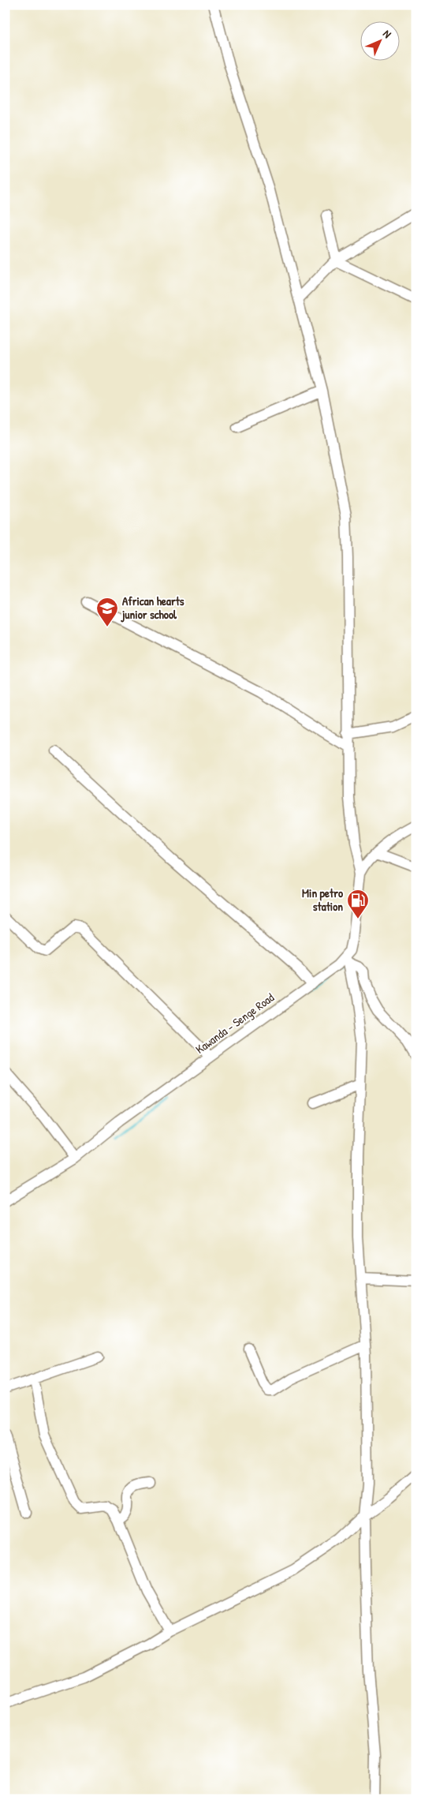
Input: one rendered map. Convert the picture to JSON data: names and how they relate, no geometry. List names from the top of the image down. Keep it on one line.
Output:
{"streets":{"street":["Kawanda - Senge Road"]},"places":{"school or university":["African hearts junior school"],"fuel station":["Min petro station"]},"north":"top right"}
